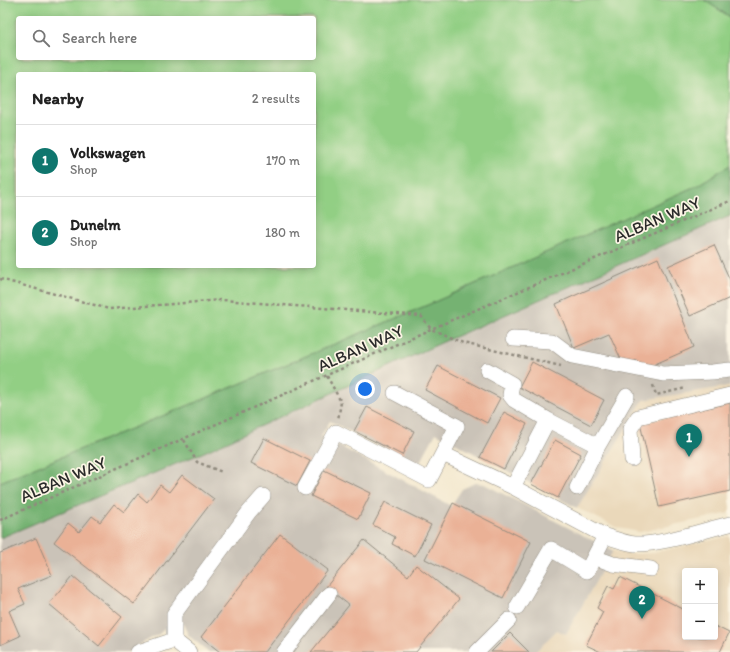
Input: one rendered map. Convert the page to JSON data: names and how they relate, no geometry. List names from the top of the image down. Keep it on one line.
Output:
{"streets":{"path":["ALBAN WAY"]},"page":{"search":"Search here","heading":["Nearby","2 results"],"list":[{"mark":"1","name":"Volkswagen","note":"Shop","value":"170 m"},{"mark":"2","name":"Dunelm","note":"Shop","value":"180 m"}],"pins":["1","2"],"map_buttons":["+","−"]}}
